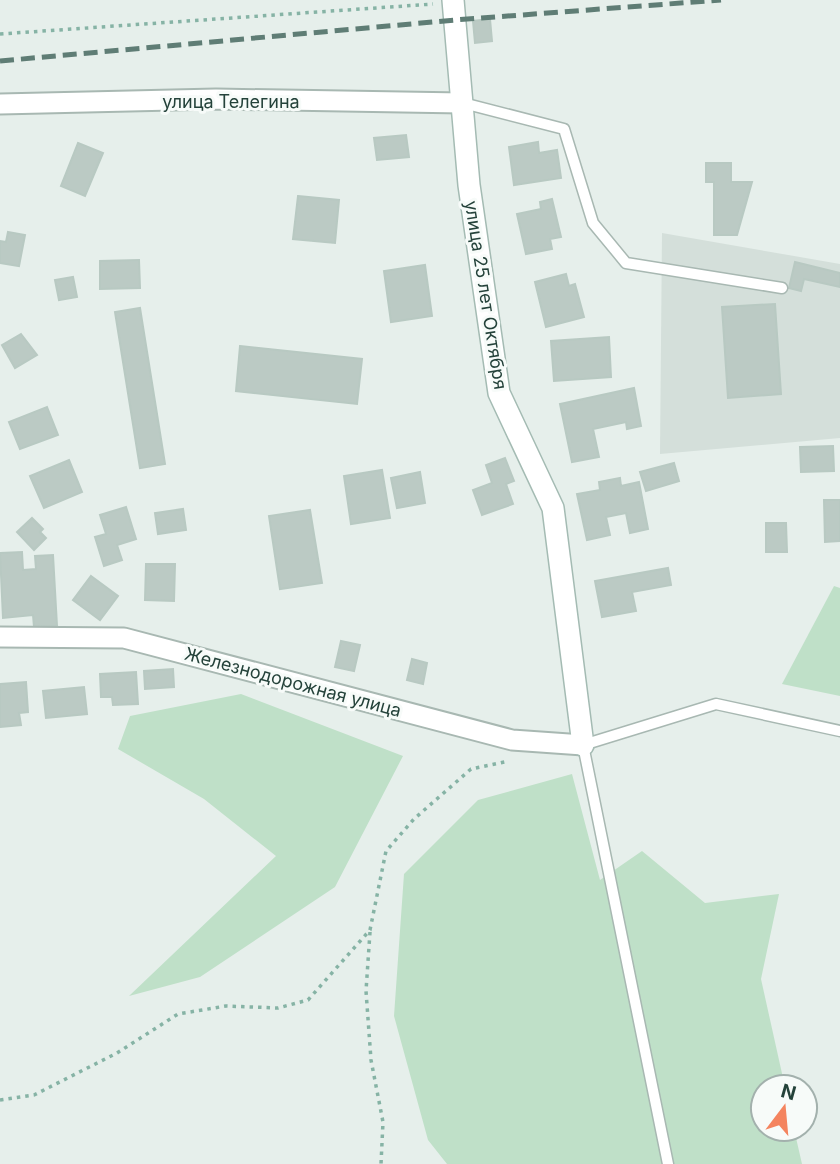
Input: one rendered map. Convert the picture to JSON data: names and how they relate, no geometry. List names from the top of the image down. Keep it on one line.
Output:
{"streets":{"street":["улица Телегина","улица 25 лет Октября","Железнодорожная улица"]},"crossings":[["улица Телегина","улица 25 лет Октября"],["улица 25 лет Октября","Железнодорожная улица"]],"north":"top"}
